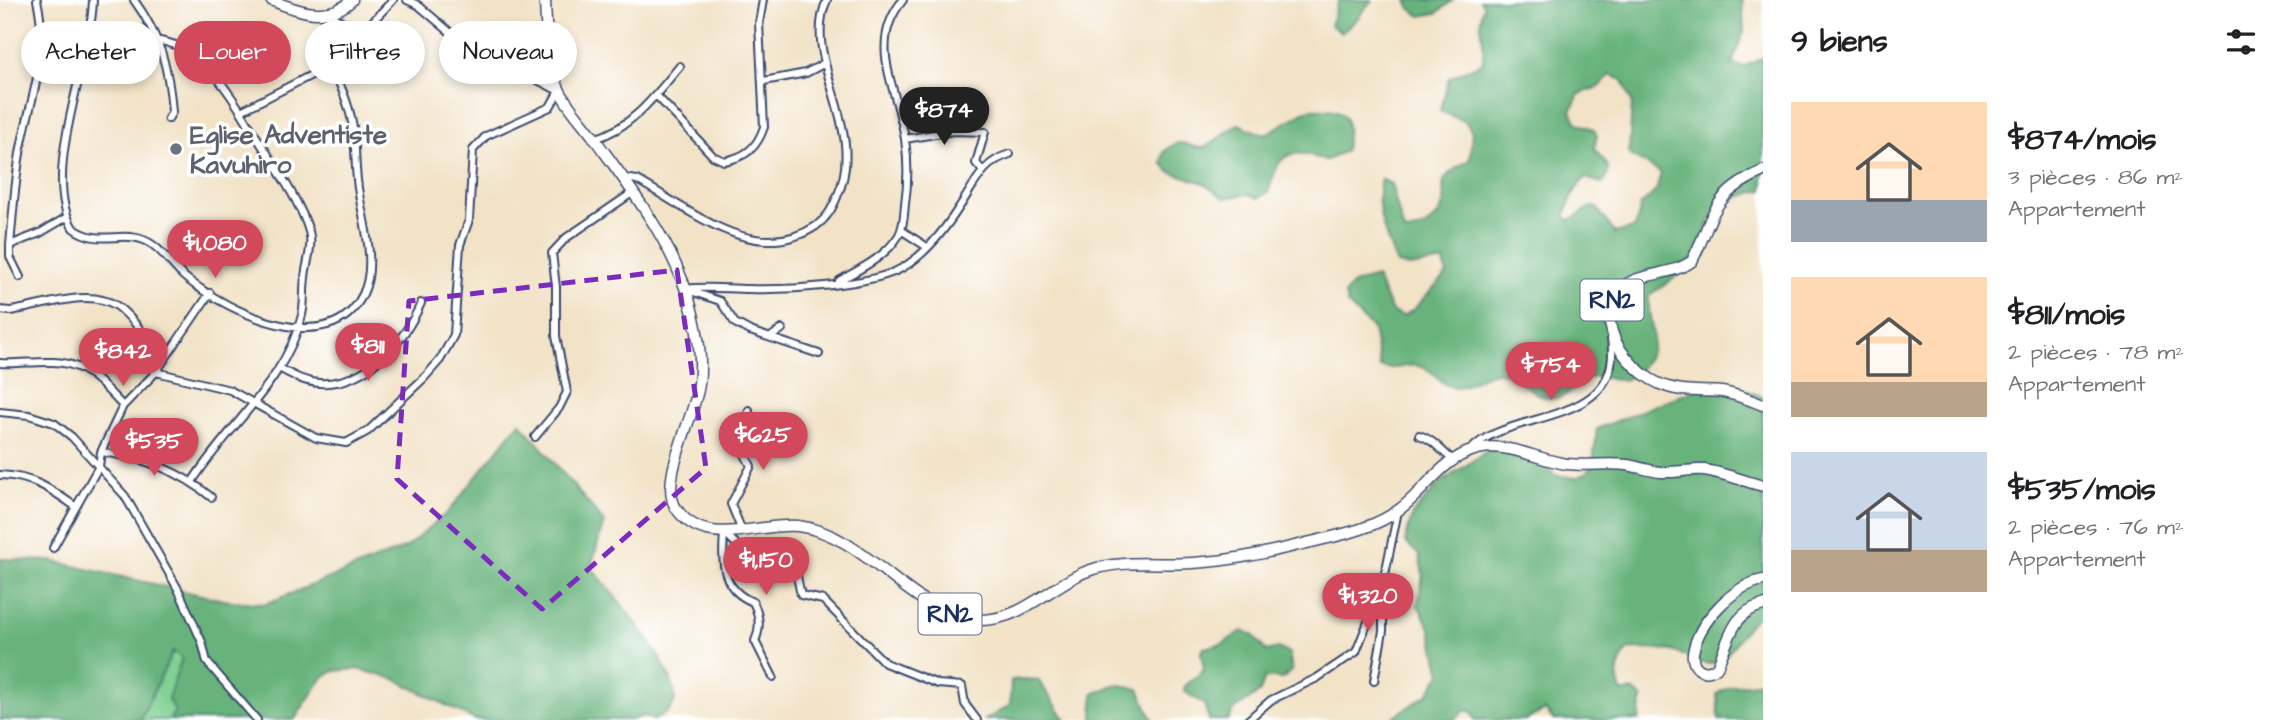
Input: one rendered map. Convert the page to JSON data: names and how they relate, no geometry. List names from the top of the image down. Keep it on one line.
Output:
{"streets":{"highway":["RN2"]},"places":["Eglise Adventiste Kavuhiro"],"page":{"heading":"9 biens","chip":["Acheter","Louer","Filtres","Nouveau"],"list":[{"name":"$874/mois","note":"3 pièces · 86 m² · Appartement"},{"name":"$811/mois","note":"2 pièces · 78 m² · Appartement"},{"name":"$535/mois","note":"2 pièces · 76 m² · Appartement"}],"price":["$874","$1,080","$811","$842","$754","$625","$535","$1,150","$1,320"]}}
